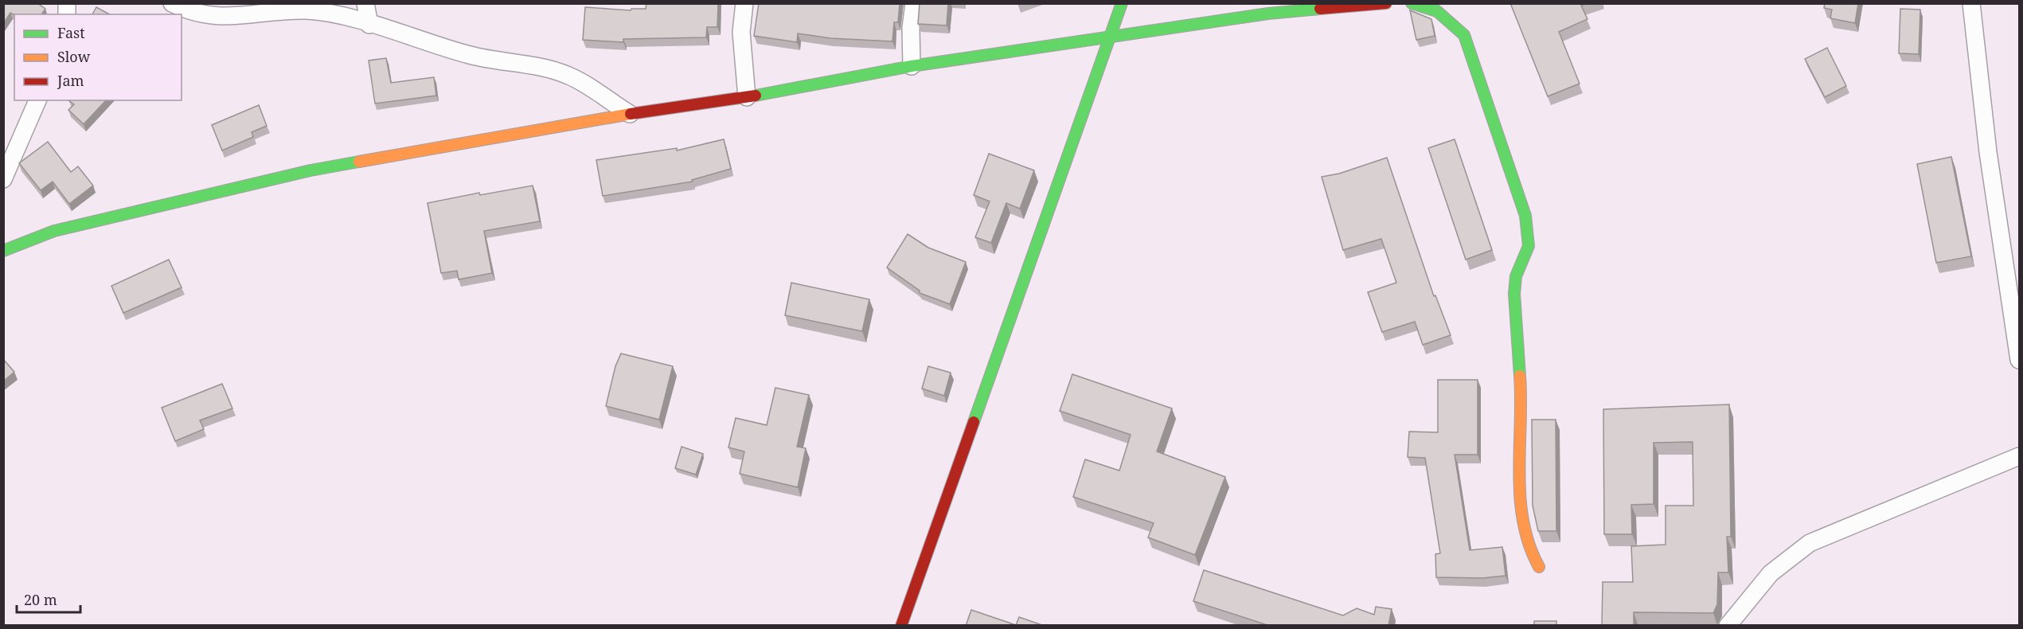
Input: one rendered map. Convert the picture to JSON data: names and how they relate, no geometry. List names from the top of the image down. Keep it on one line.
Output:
{"legend":["Fast","Slow","Jam"],"scale_bar":"20 m"}
